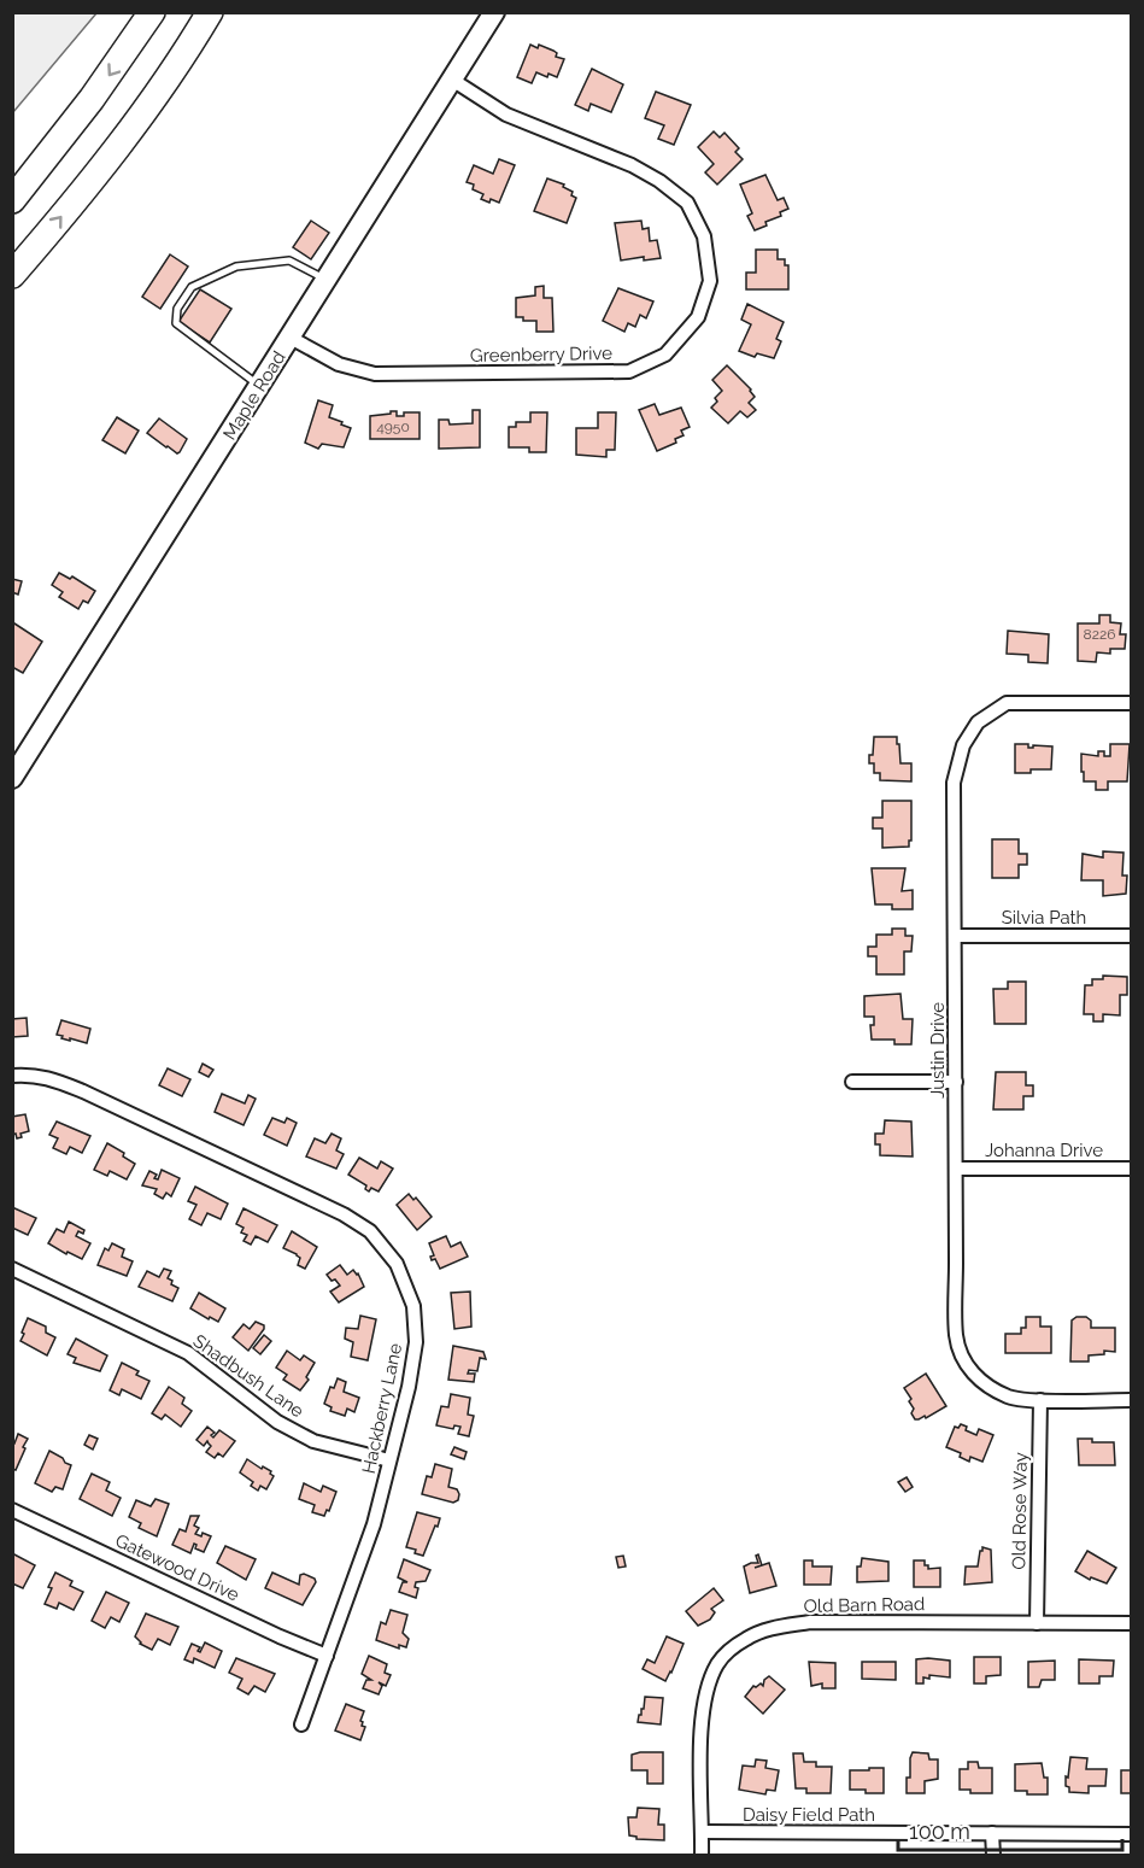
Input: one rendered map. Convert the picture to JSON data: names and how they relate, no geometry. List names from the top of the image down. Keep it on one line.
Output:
{"streets":{"street":["Greenberry Drive","Maple Road","Silvia Path","Justin Drive","Johanna Drive","Shadbush Lane","Hackberry Lane","Old Rose Way","Gatewood Drive","Old Barn Road","Daisy Field Path"]},"crossings":[["Greenberry Drive","Maple Road"],["Silvia Path","Justin Drive"],["Justin Drive","Johanna Drive"],["Justin Drive","Old Rose Way"],["Shadbush Lane","Hackberry Lane"],["Hackberry Lane","Gatewood Drive"],["Old Rose Way","Old Barn Road"],["Old Barn Road","Daisy Field Path"]],"house_numbers":["4950","8226"],"scale_bar":"100 m"}
